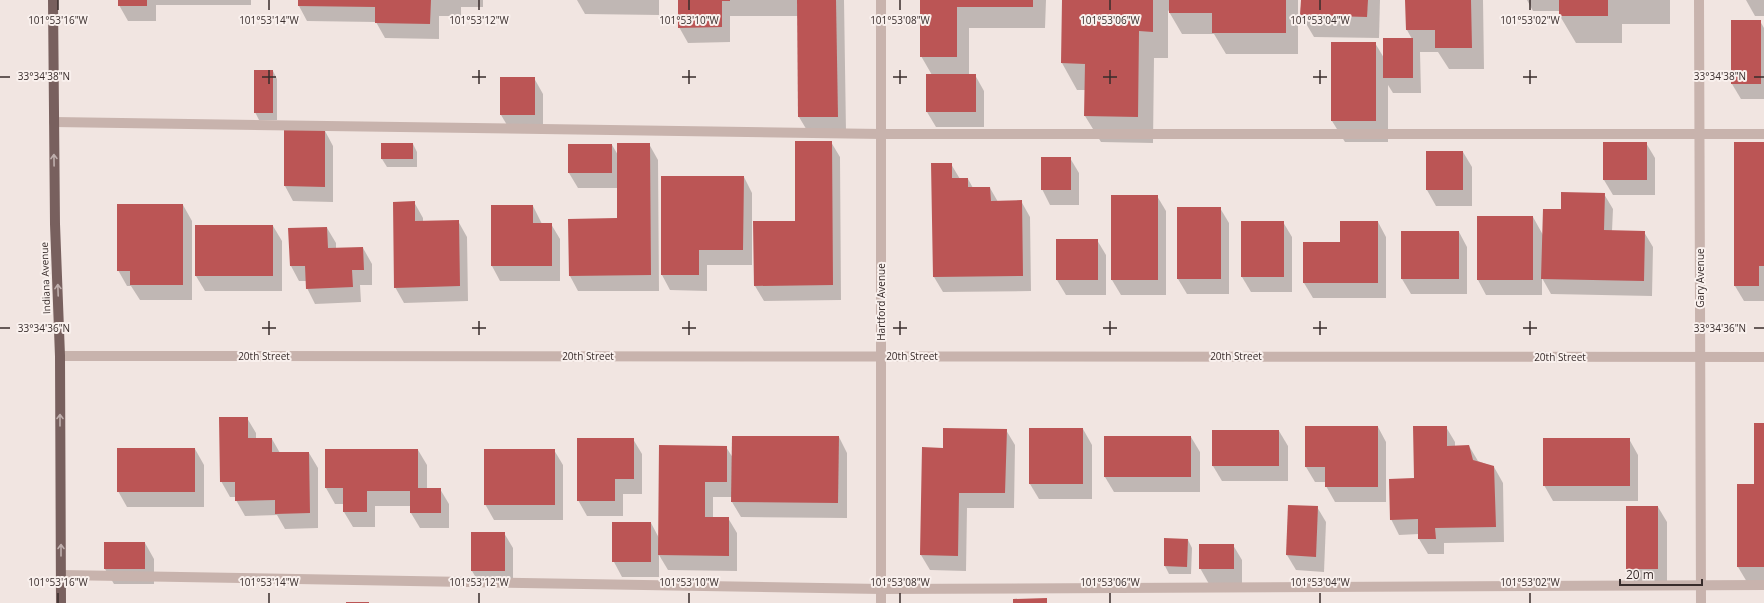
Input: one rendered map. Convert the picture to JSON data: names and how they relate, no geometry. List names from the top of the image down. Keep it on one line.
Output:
{"streets":{"main road":["Indiana Avenue"],"street":["Gary Avenue","Hartford Avenue","20th Street"]},"crossings":[["Indiana Avenue","20th Street"],["Gary Avenue","20th Street"],["Hartford Avenue","20th Street"]],"one_way":["Indiana Avenue"],"scale_bar":"20 m","coordinates":["101°53'16\"W","101°53'14\"W","101°53'12\"W","101°53'10\"W","101°53'08\"W","101°53'06\"W","101°53'04\"W","101°53'02\"W","33°34'38\"N","33°34'36\"N"]}
